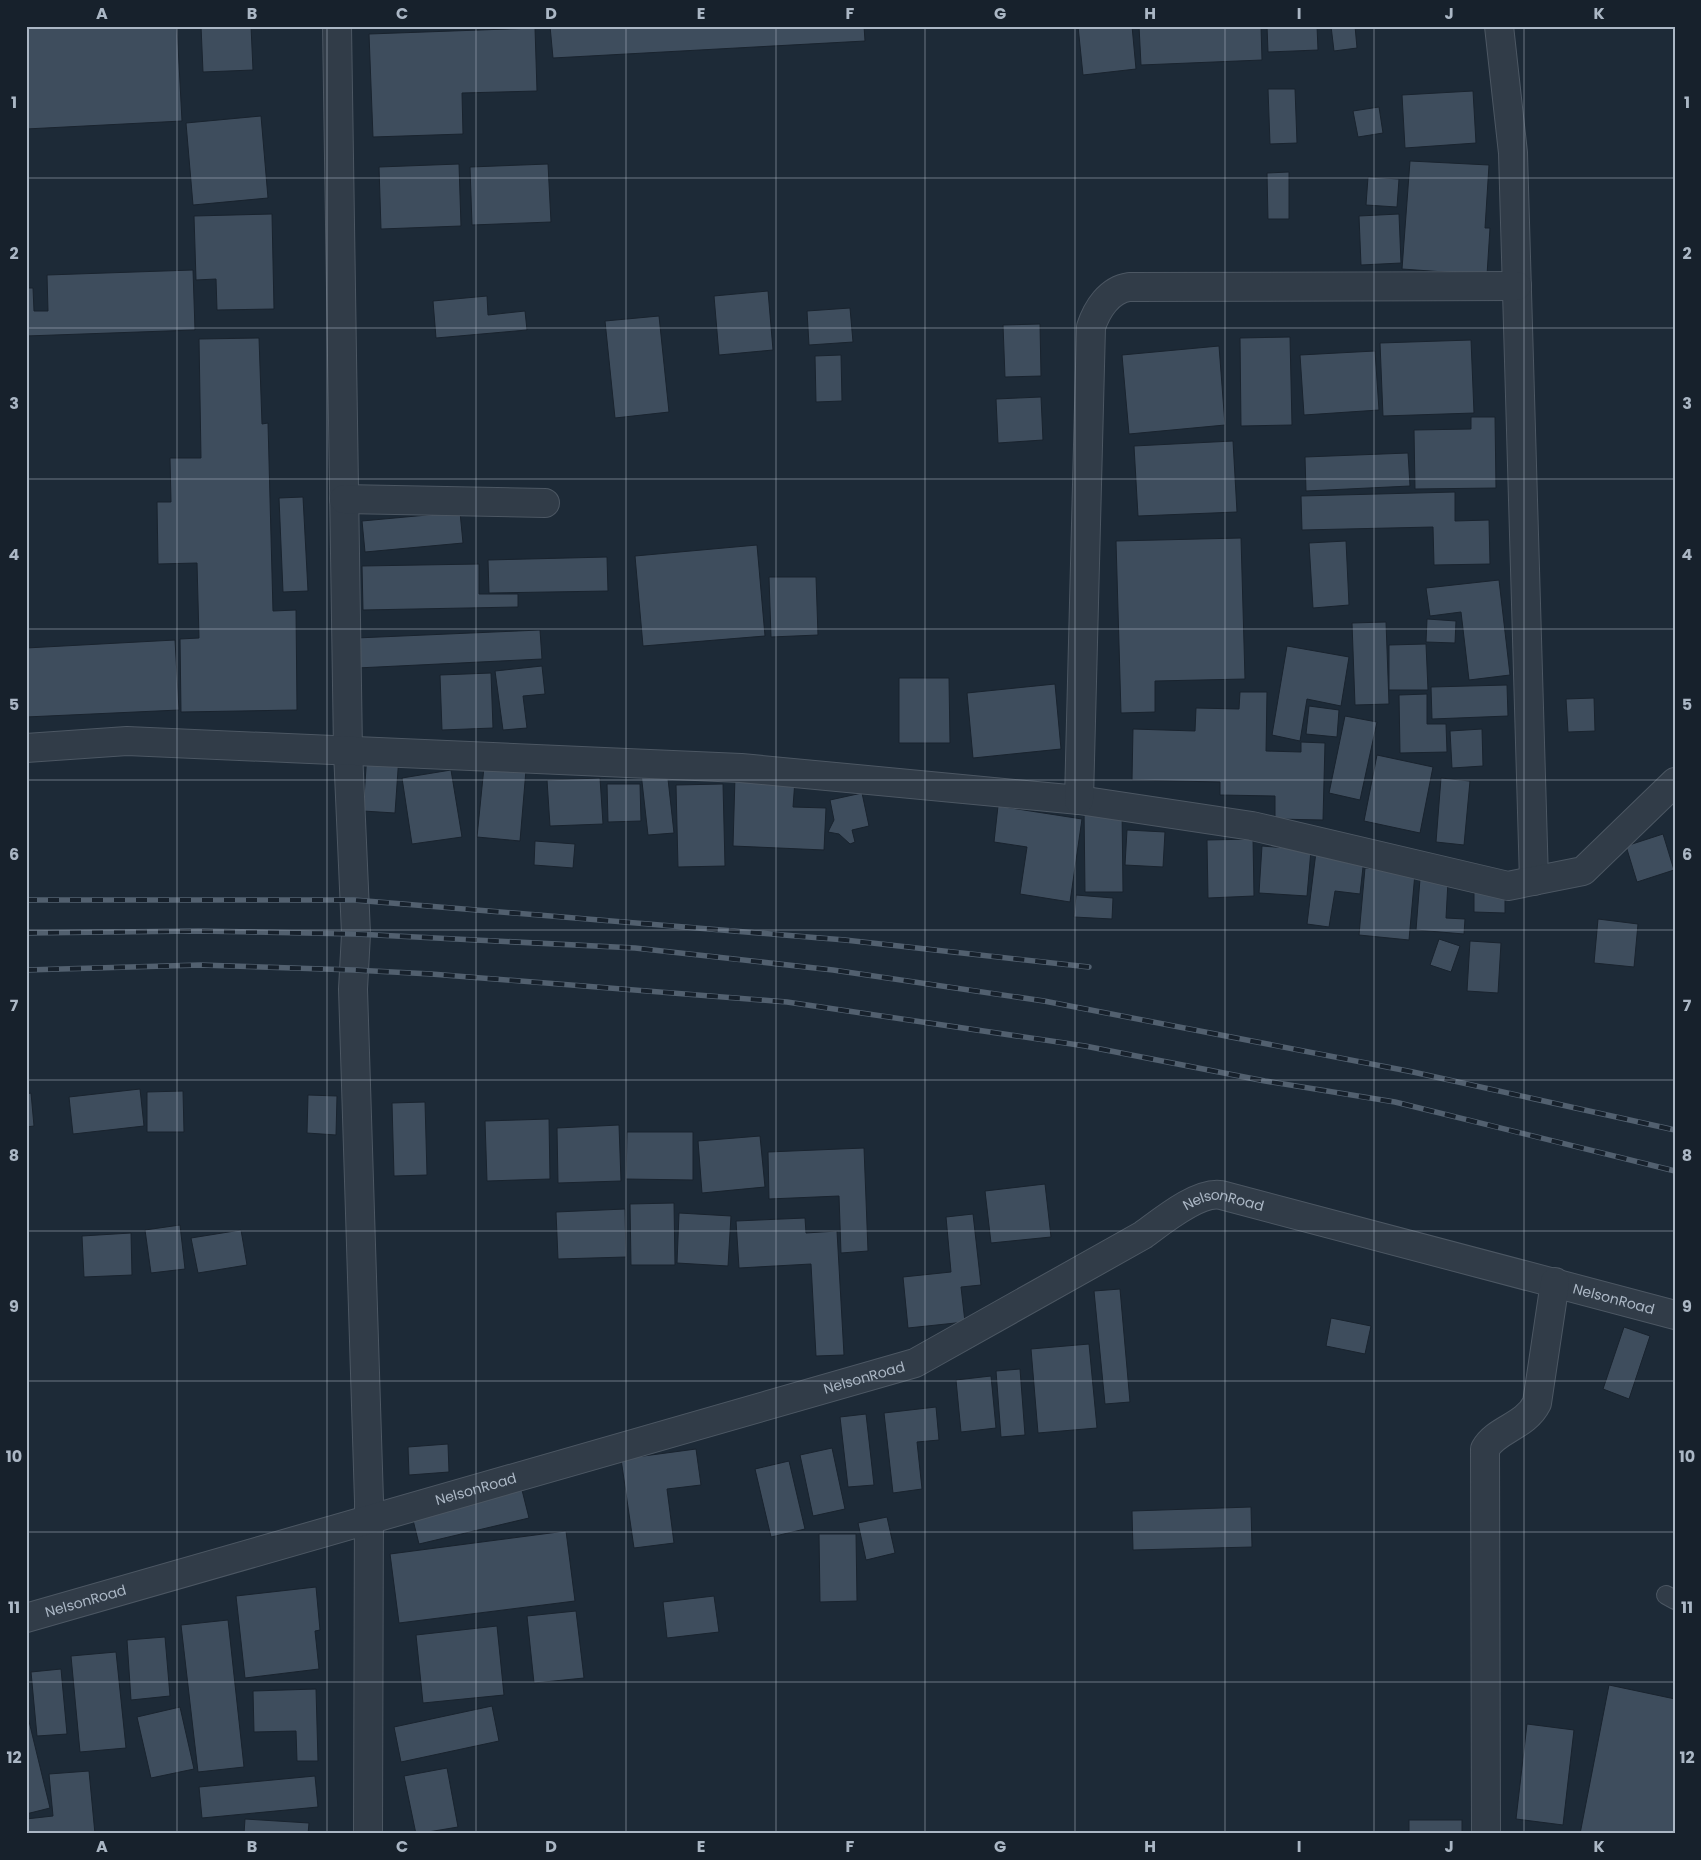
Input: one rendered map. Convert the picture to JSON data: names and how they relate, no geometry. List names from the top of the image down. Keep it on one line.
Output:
{"streets":{"street":["NelsonRoad"]},"grid":{"columns":["A","B","C","D","E","F","G","H","I","J","K"],"rows":["1","2","3","4","5","6","7","8","9","10","11","12"]}}
